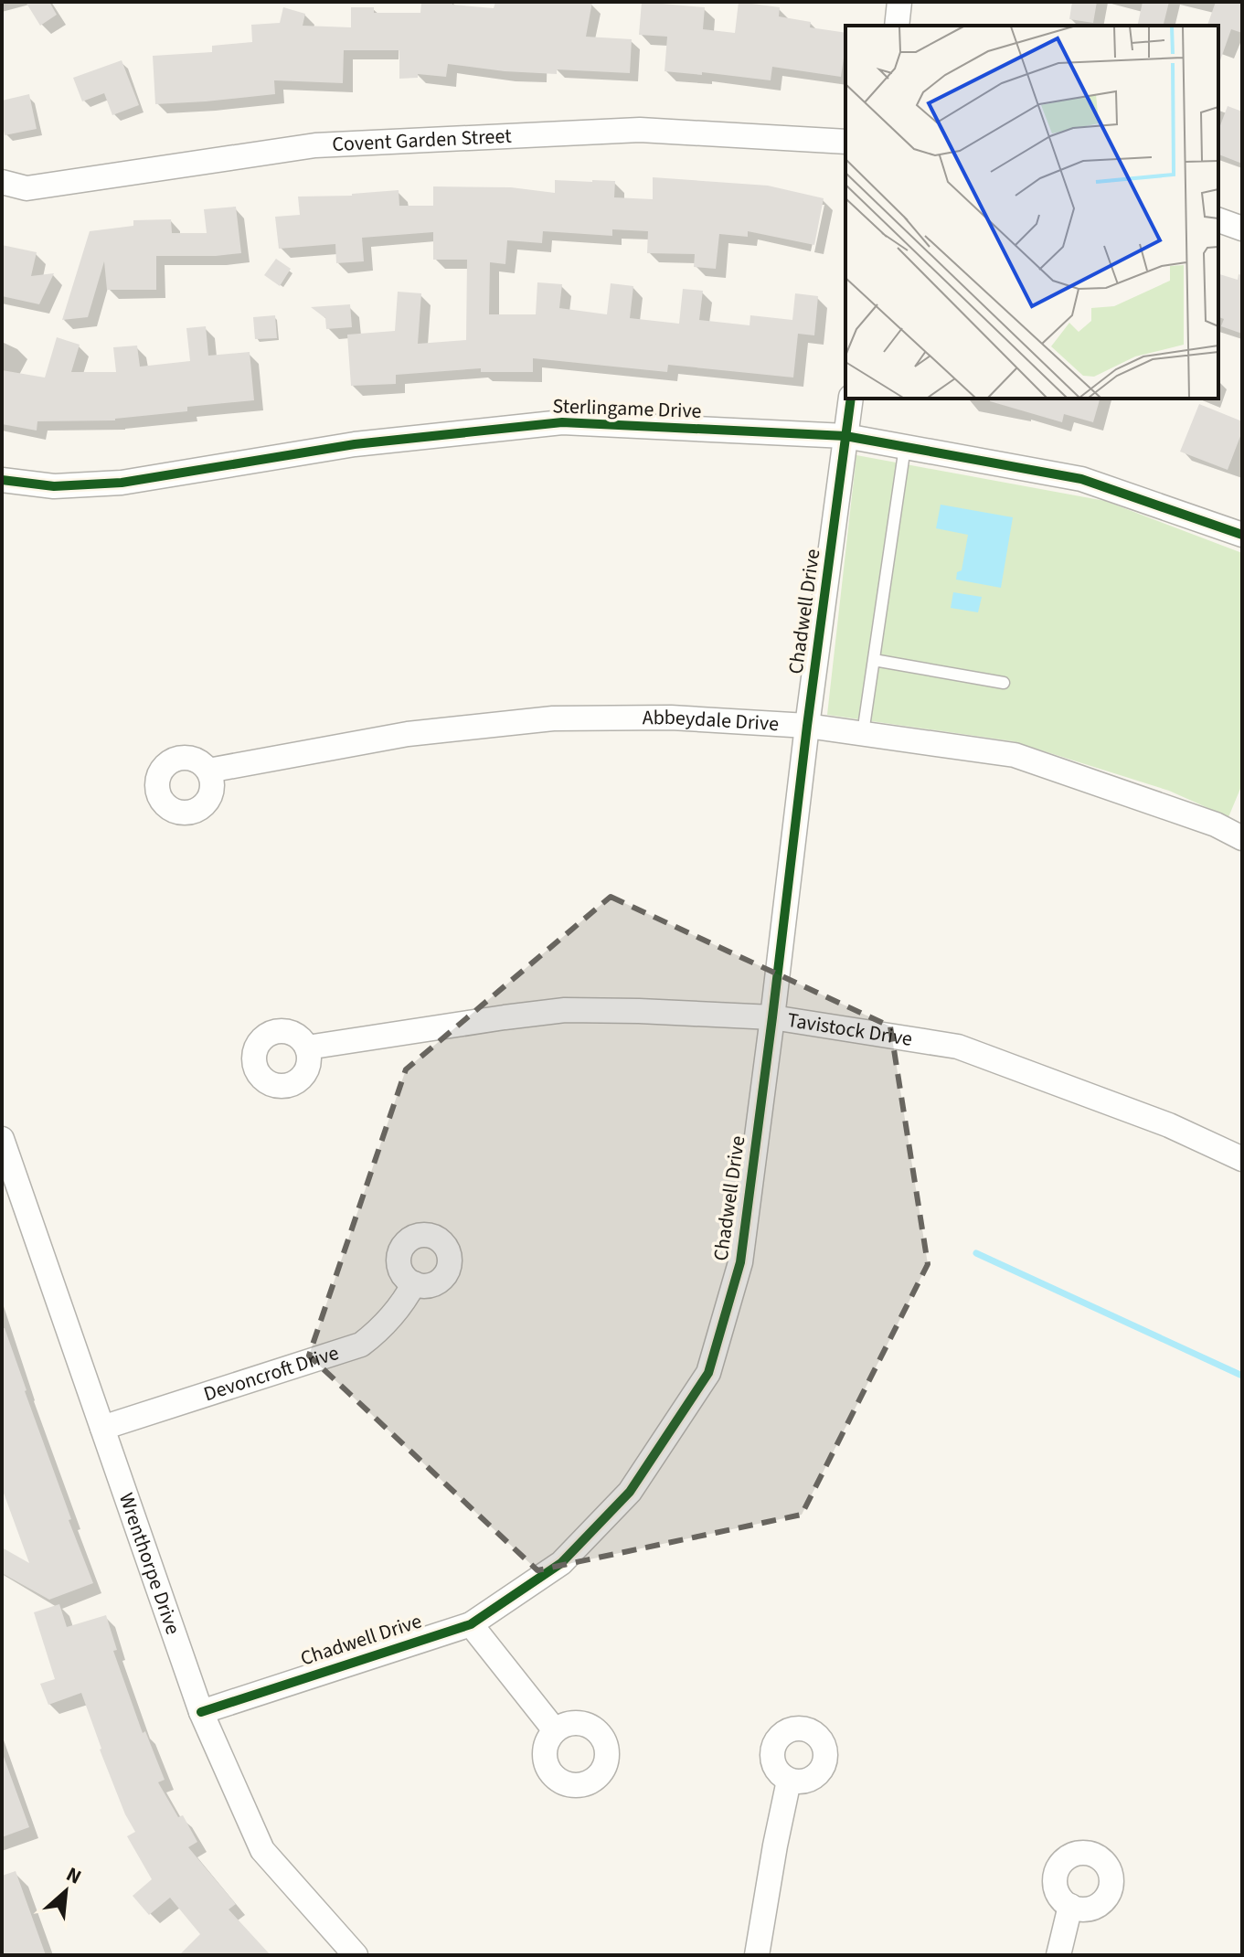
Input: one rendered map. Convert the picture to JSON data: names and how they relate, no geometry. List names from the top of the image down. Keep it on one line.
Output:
{"streets":{"street":["Covent Garden Street","Sterlingame Drive","Chadwell Drive","Abbeydale Drive","Tavistock Drive","Devoncroft Drive","Wrenthorpe Drive"]},"crossings":[["Sterlingame Drive","Chadwell Drive"],["Chadwell Drive","Abbeydale Drive"],["Chadwell Drive","Tavistock Drive"],["Chadwell Drive","Wrenthorpe Drive"],["Devoncroft Drive","Wrenthorpe Drive"]],"north":"top right"}
